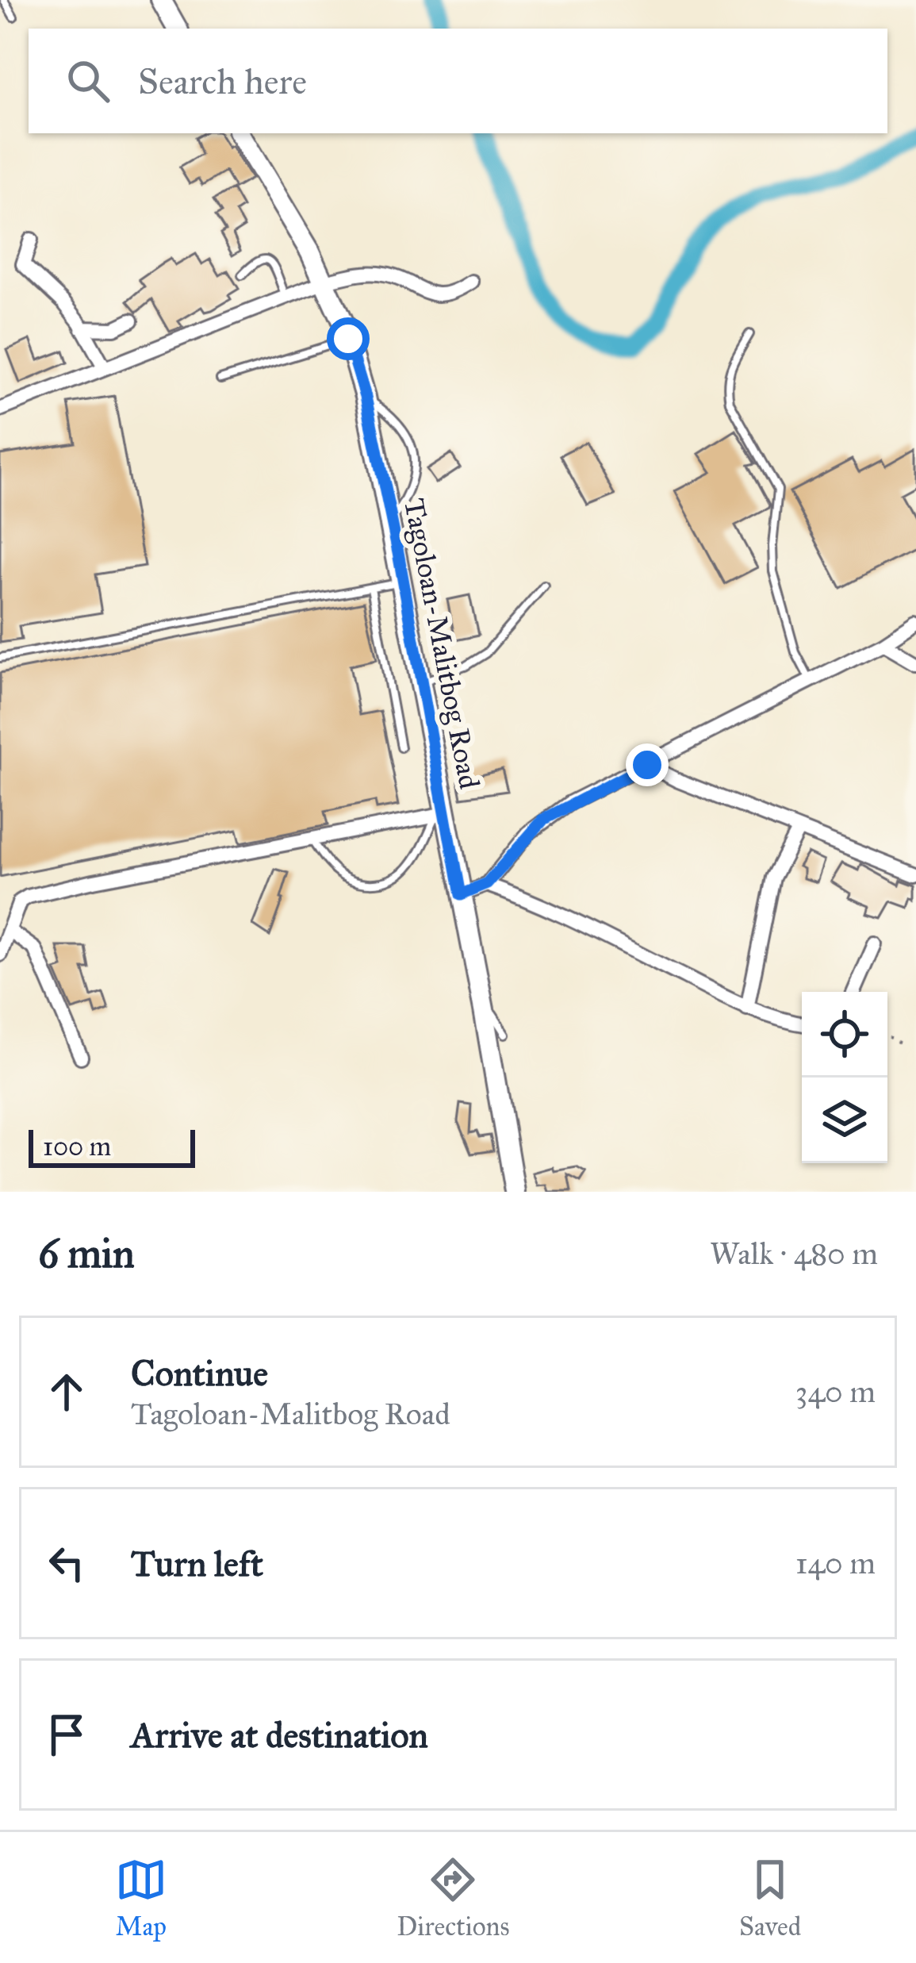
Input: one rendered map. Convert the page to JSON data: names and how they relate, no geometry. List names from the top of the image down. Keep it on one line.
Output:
{"streets":{"main road":["Tagoloan-Malitbog Road"]},"scale_bar":"100 m","page":{"search":"Search here","scale":"100 m","heading":["6 min","Walk · 480 m"],"list":[["Continue","Tagoloan-Malitbog Road","340 m"],["Turn left","140 m"],"Arrive at destination"],"nav":["Map","Directions","Saved"]}}
